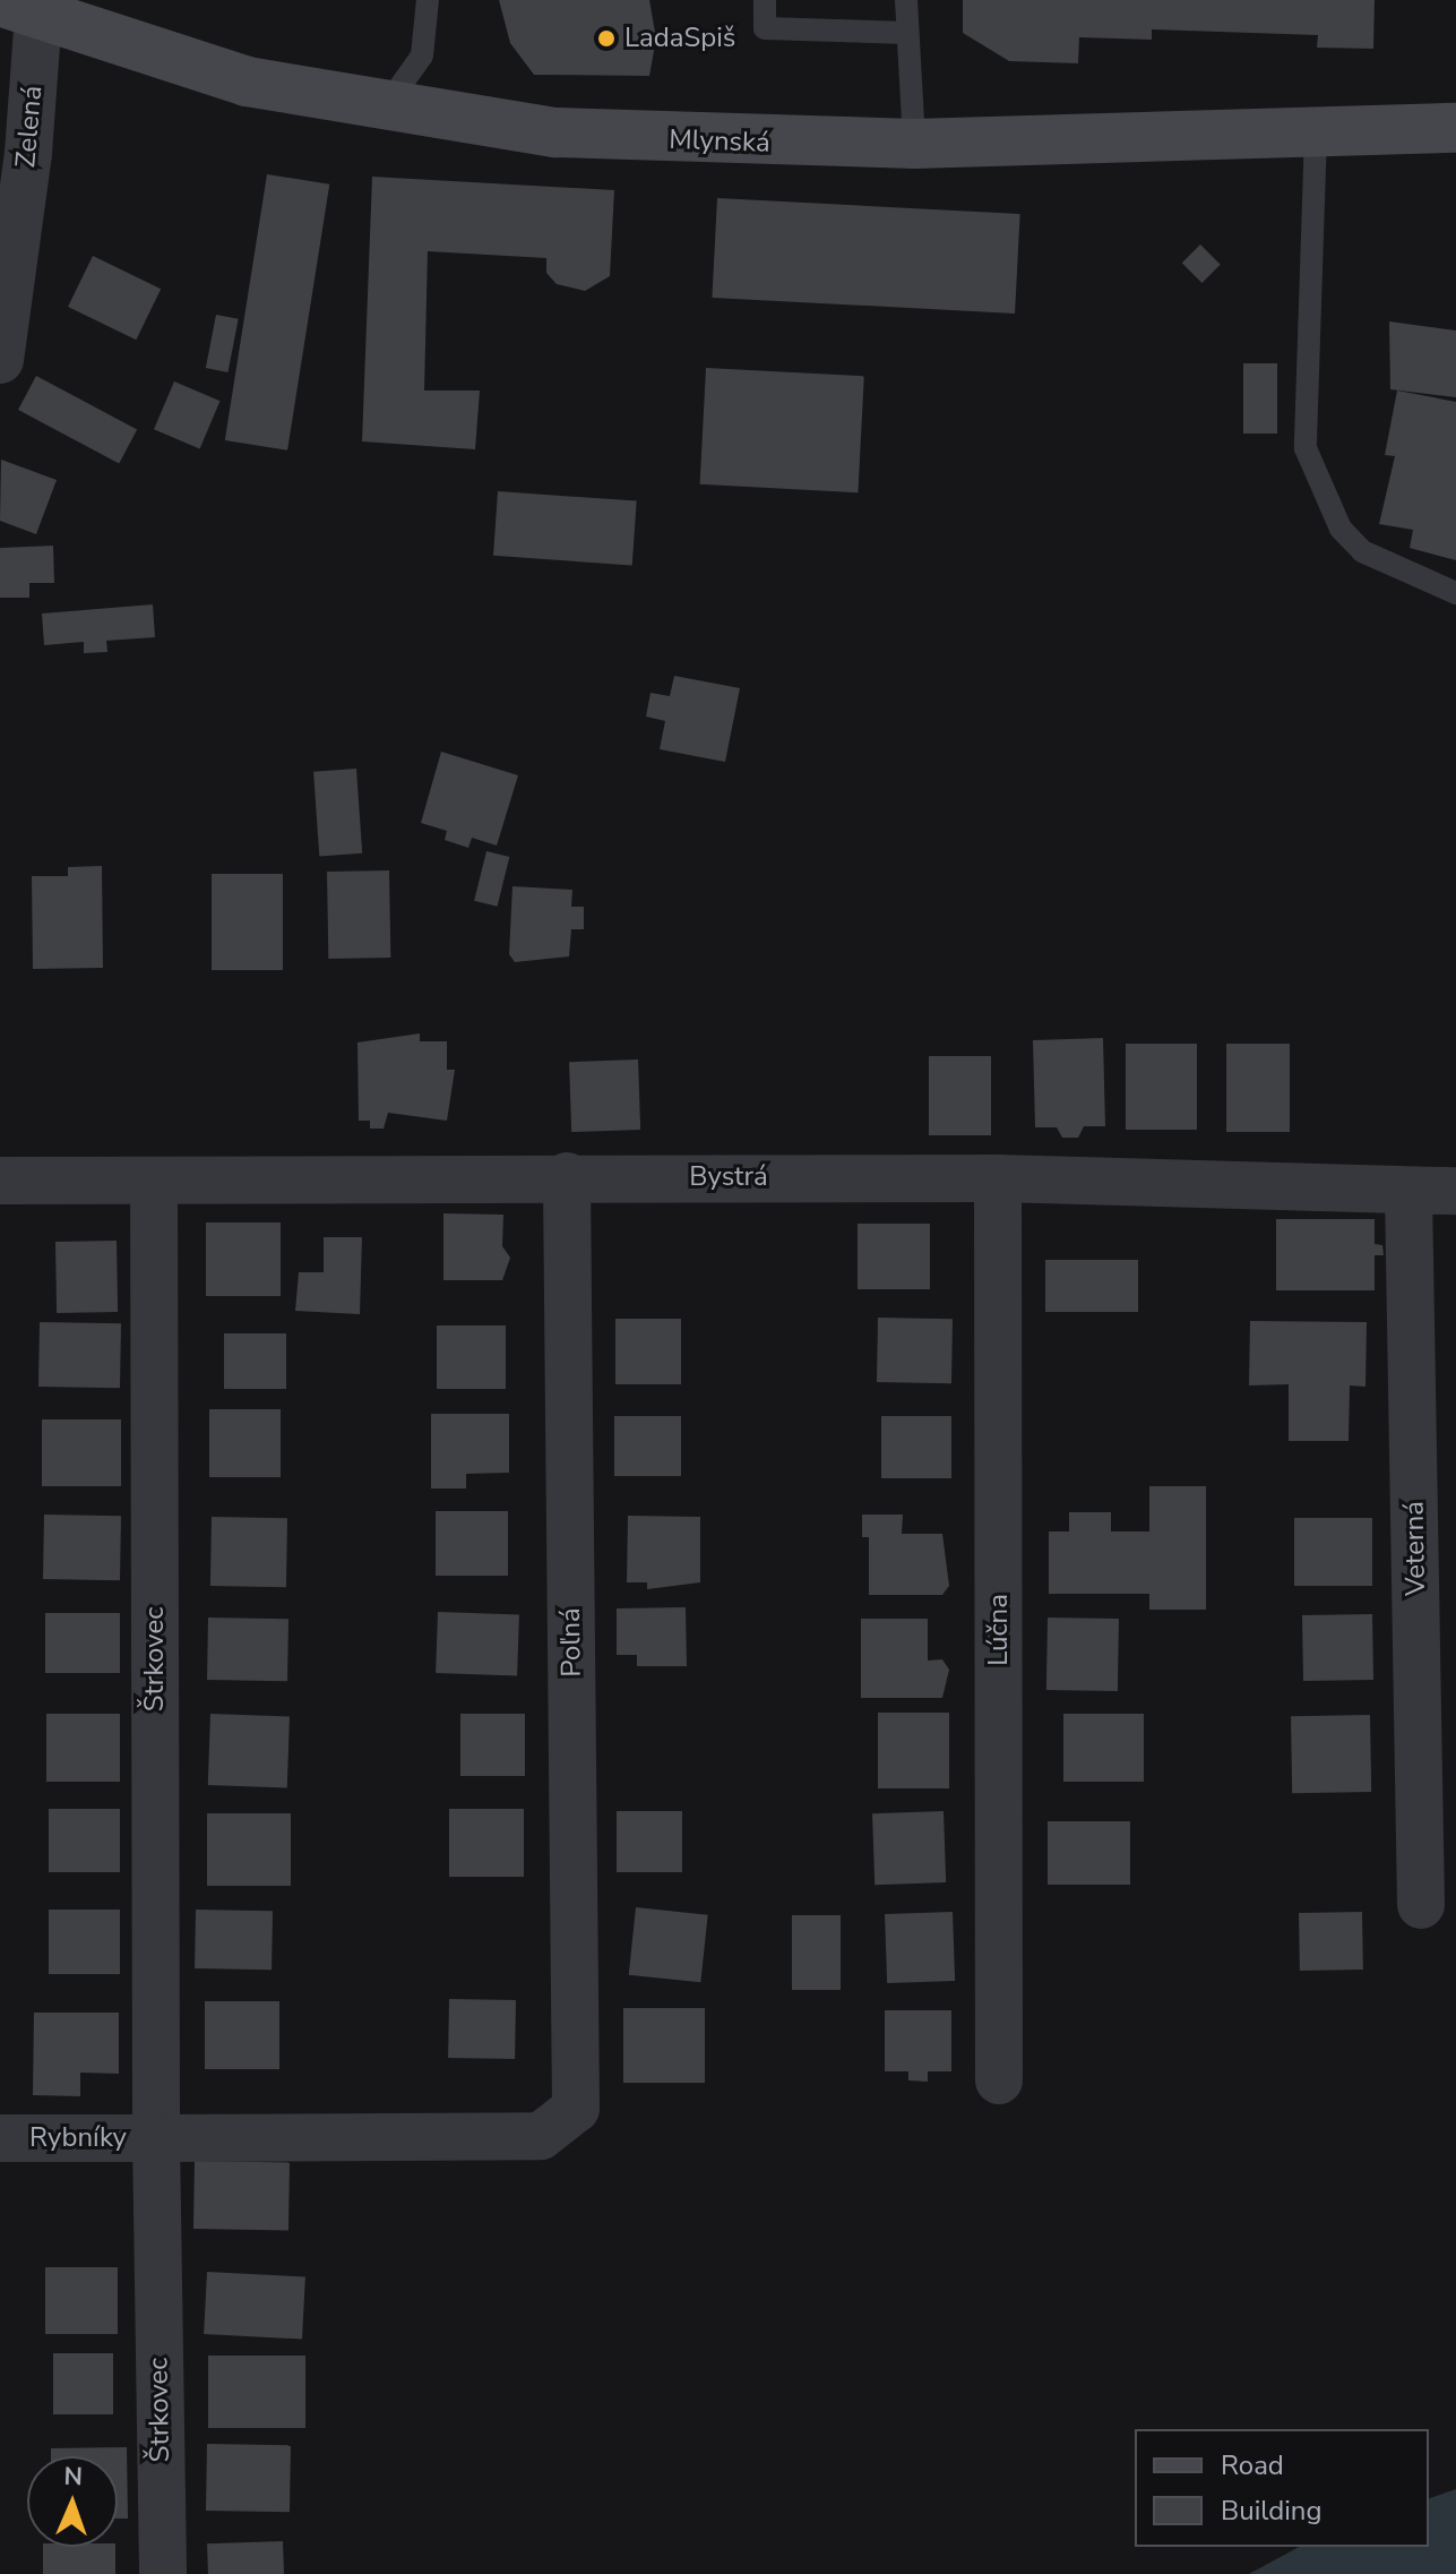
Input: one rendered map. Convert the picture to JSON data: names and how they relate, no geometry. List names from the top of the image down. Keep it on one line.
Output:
{"streets":{"street":["Zelená","Mlynská","Bystrá","Veterná","Lúčna","Poľná","Štrkovec","Rybníky"]},"crossings":[["Zelená","Mlynská"],["Bystrá","Veterná"],["Bystrá","Lúčna"],["Bystrá","Poľná"],["Bystrá","Štrkovec"],["Poľná","Štrkovec"],["Poľná","Rybníky"],["Štrkovec","Rybníky"]],"places":["LadaSpiš"],"legend":["Road","Building"],"north":"top"}
